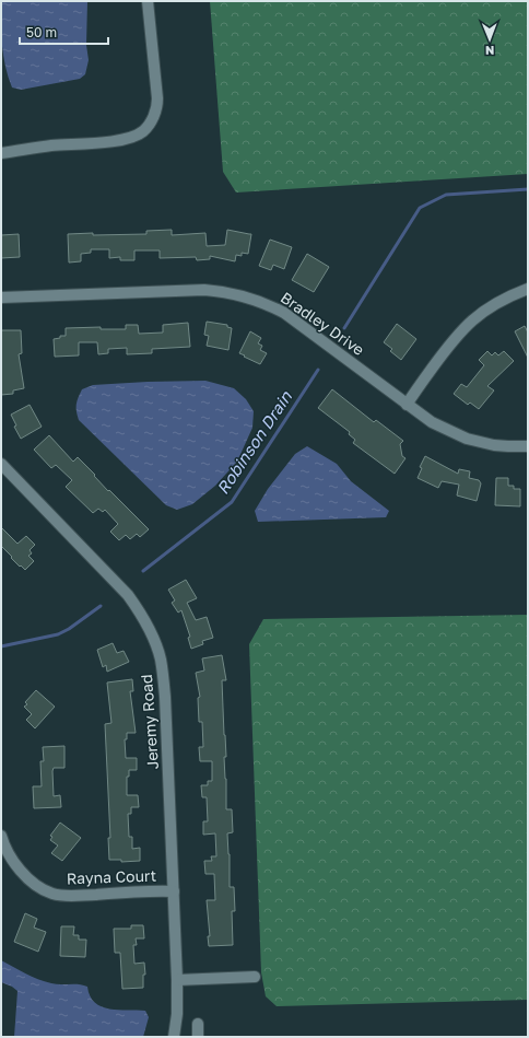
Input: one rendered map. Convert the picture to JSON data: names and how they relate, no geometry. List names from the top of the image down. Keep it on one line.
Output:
{"streets":{"street":["Bradley Drive","Jeremy Road","Rayna Court"]},"crossings":[["Jeremy Road","Rayna Court"]],"water":["Robinson Drain"],"scale_bar":"50 m","north":"bottom"}
